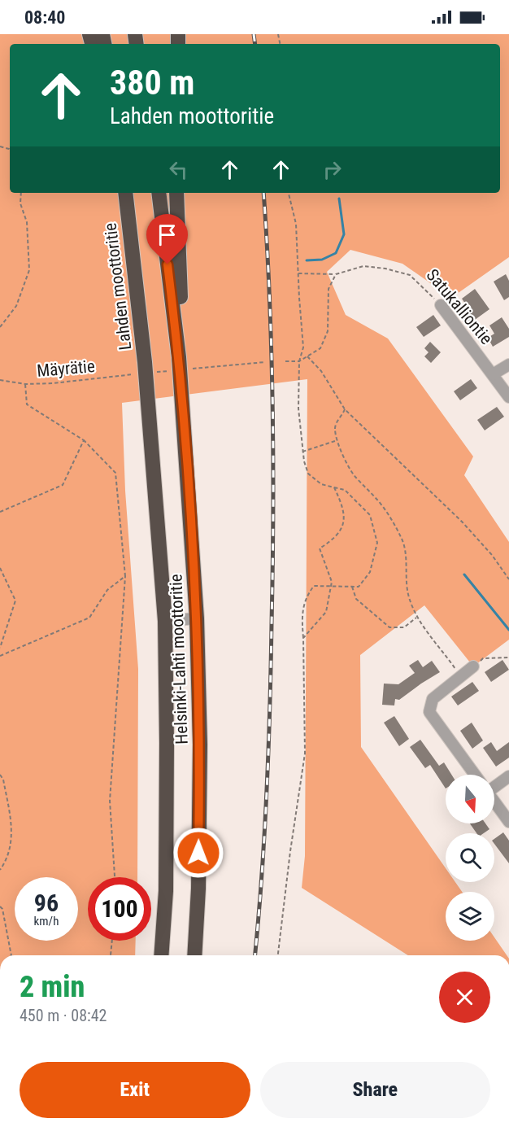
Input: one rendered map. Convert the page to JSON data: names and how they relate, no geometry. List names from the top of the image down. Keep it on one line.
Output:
{"streets":{"highway":["Lahden moottoritie","Helsinki-Lahti moottoritie"],"street":["Satukalliontie"],"path":["Mäyrätie"]},"crossings":[["Lahden moottoritie","Mäyrätie"],["Lahden moottoritie","Helsinki-Lahti moottoritie"],["Mäyrätie","Helsinki-Lahti moottoritie"]],"north":"bottom","page":{"status":"08:40","turn":["380 m","Lahden moottoritie"],"speed":"96 km/h","limit":"100","heading":["2 min","450 m · 08:42"],"buttons":["Exit","Share"]}}
